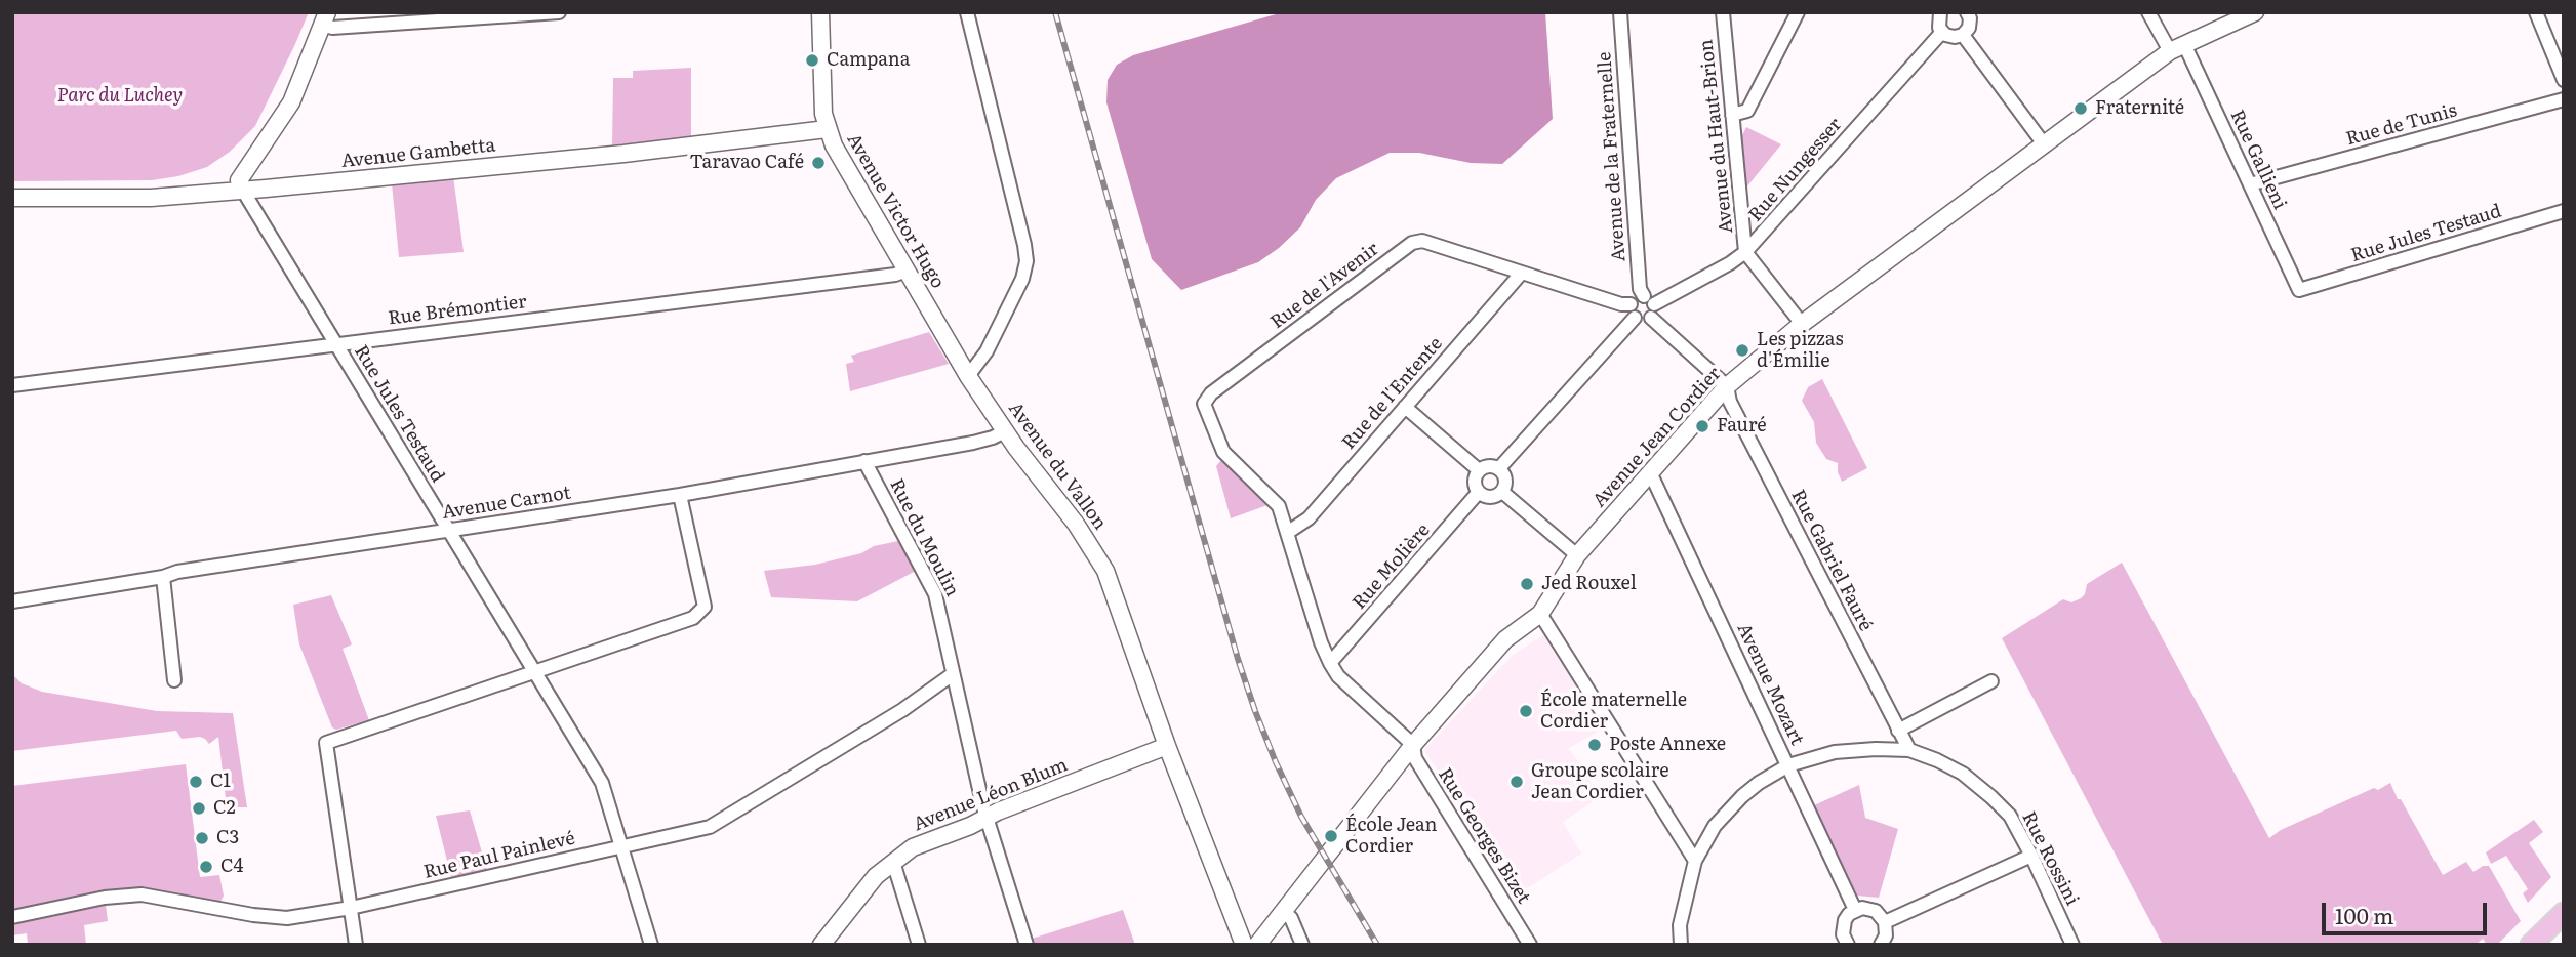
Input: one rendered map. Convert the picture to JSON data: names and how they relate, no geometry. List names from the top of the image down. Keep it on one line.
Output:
{"streets":{"street":["Rue de Tunis","Avenue du Haut-Brion","Avenue Gambetta","Avenue de la Fraternelle","Rue Gallieni","Rue Nungesser","Avenue Victor Hugo","Rue Jules Testaud","Rue de l'Avenir","Rue Brémontier","Rue de l'Entente","Avenue Jean Cordier","Avenue du Vallon","Avenue Carnot","Rue du Moulin","Rue Gabriel Fauré","Rue Molière","Avenue Mozart","Avenue Léon Blum","Rue Georges Bizet","Rue Paul Painlevé","Rue Rossini"]},"crossings":[["Rue de Tunis","Rue Gallieni"],["Avenue du Haut-Brion","Rue Nungesser"],["Avenue du Haut-Brion","Avenue Jean Cordier"],["Avenue Gambetta","Avenue Victor Hugo"],["Avenue Gambetta","Rue Jules Testaud"],["Avenue de la Fraternelle","Rue Nungesser"],["Avenue de la Fraternelle","Rue de l'Avenir"],["Rue Gallieni","Rue Jules Testaud"],["Rue Gallieni","Avenue Jean Cordier"],["Rue Nungesser","Rue de l'Avenir"],["Avenue Victor Hugo","Rue Brémontier"],["Avenue Victor Hugo","Avenue du Vallon"],["Rue Jules Testaud","Rue Brémontier"],["Rue Jules Testaud","Avenue Carnot"],["Rue Jules Testaud","Rue Paul Painlevé"],["Rue de l'Avenir","Rue de l'Entente"],["Avenue Jean Cordier","Rue Gabriel Fauré"],["Avenue Jean Cordier","Avenue Mozart"],["Avenue Jean Cordier","Rue Georges Bizet"],["Avenue du Vallon","Avenue Carnot"],["Avenue du Vallon","Avenue Léon Blum"],["Avenue Carnot","Rue du Moulin"],["Rue du Moulin","Avenue Léon Blum"],["Rue du Moulin","Rue Paul Painlevé"],["Rue Gabriel Fauré","Rue Rossini"],["Avenue Mozart","Rue Rossini"]],"parks":["Parc du Luchey"],"places":["Campana","Fraternité","Taravao Café","Les pizzas d'Émilie","Fauré","Jed Rouxel","École maternelle Cordier","Poste Annexe","C1","Groupe scolaire Jean Cordier","C2","École Jean Cordier","C3","C4"],"scale_bar":"100 m"}
